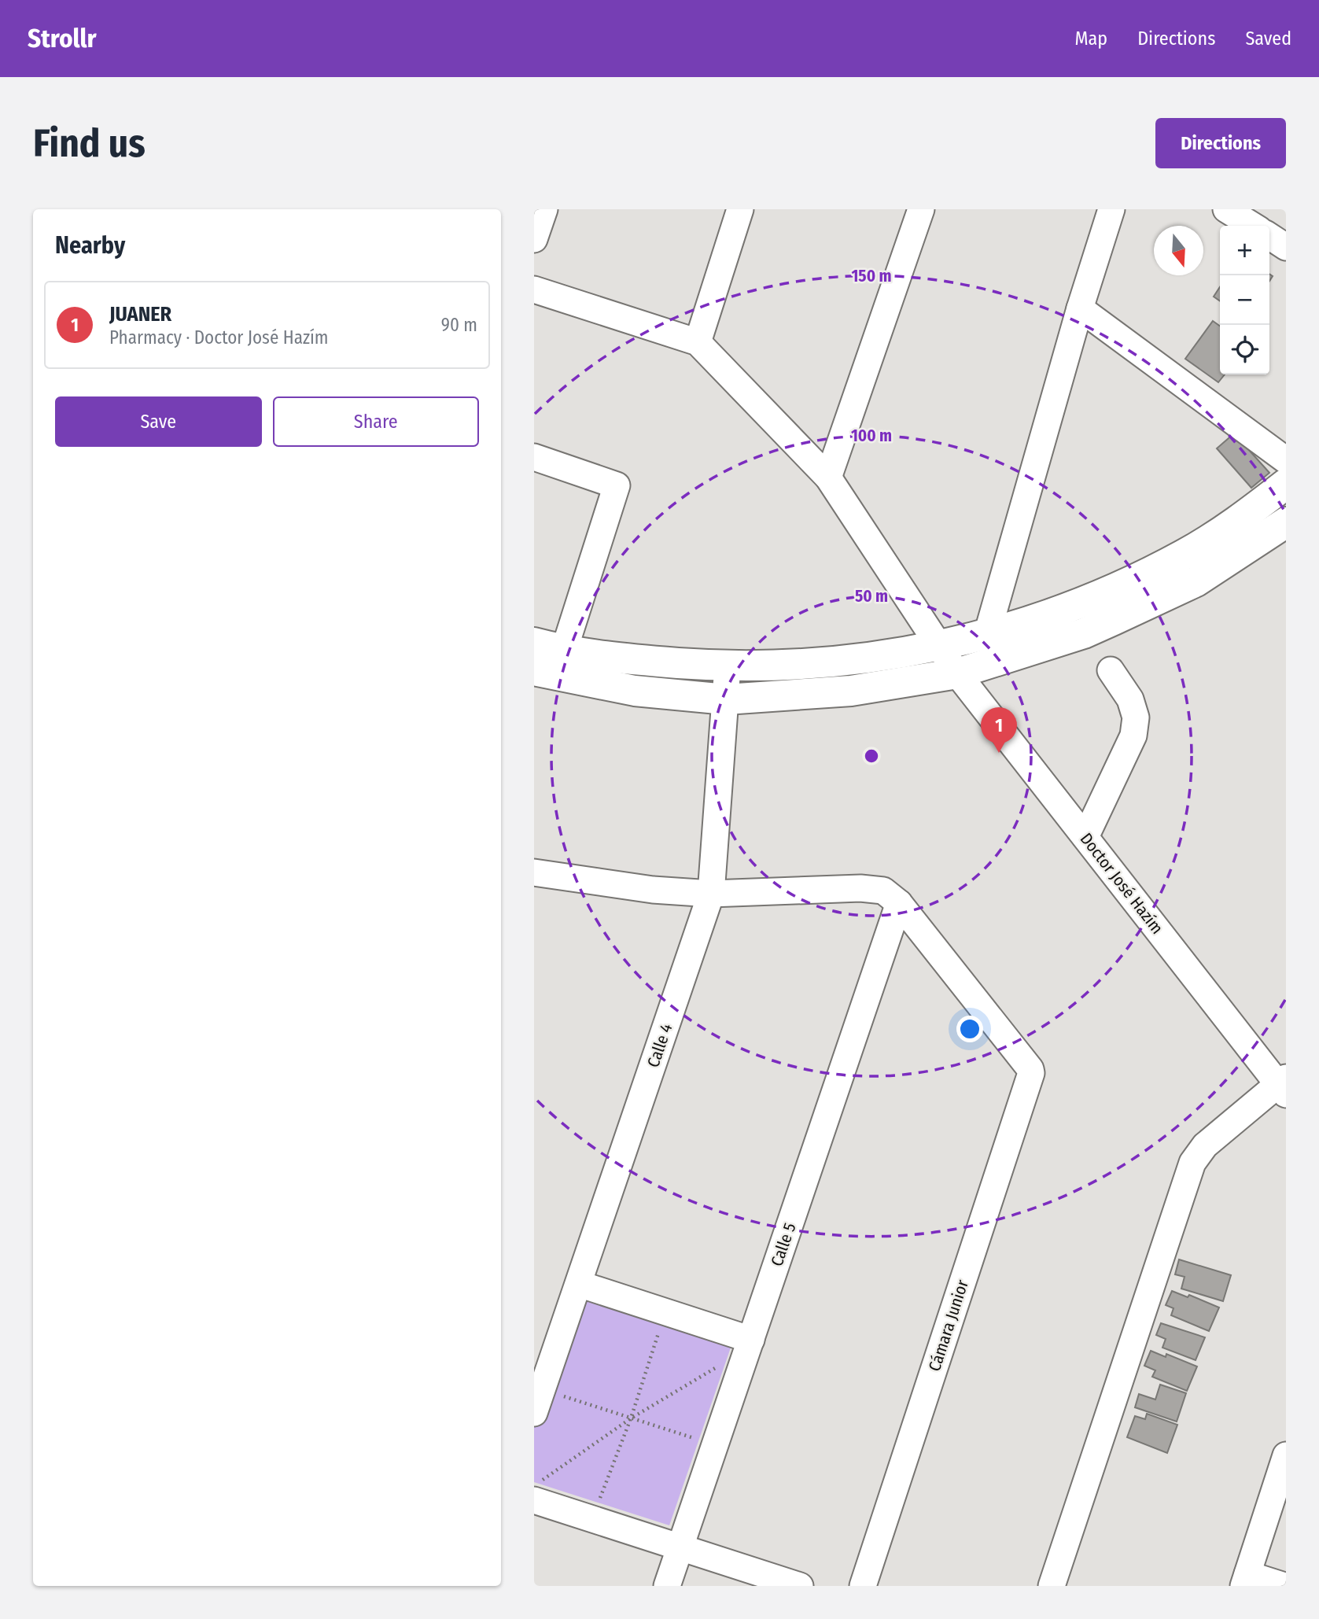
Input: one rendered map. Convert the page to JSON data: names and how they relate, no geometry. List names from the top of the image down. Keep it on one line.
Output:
{"streets":{"street":["Doctor José Hazím","Calle 4","Calle 5","Cámara Junior"]},"crossings":[["Calle 5","Cámara Junior"]],"north":"bottom","page":{"header":"Strollr","nav":["Map","Directions","Saved"],"buttons":["Directions",["Save","Share"]],"title":"Find us","heading":"Nearby","map_buttons":["+","−"],"list":[{"mark":"1","name":"JUANER","note":"Pharmacy · Doctor José Hazím","value":"90 m"}],"pins":"1"},"rings":["150 m","100 m","50 m"]}
